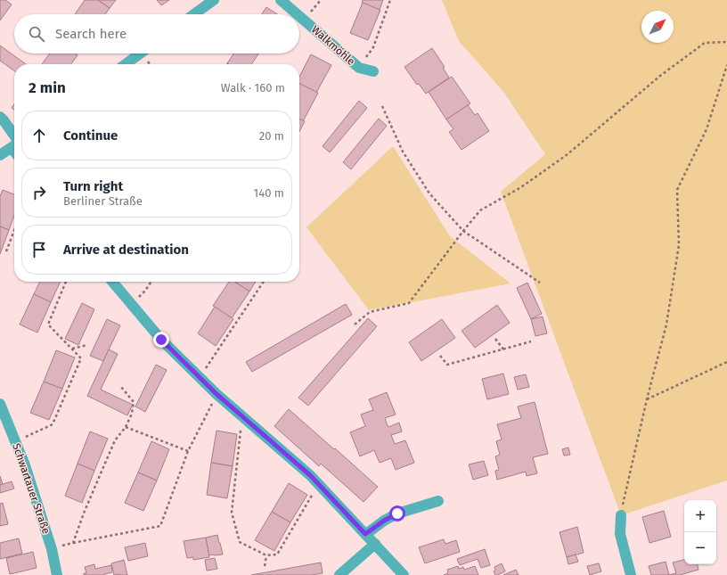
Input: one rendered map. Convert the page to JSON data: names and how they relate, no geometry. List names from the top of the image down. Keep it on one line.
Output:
{"streets":{"street":["Walkmöhle","Schwartauer Straße"]},"north":"top right","page":{"search":"Search here","heading":["2 min","Walk · 160 m"],"list":[["Continue","20 m"],["Turn right","Berliner Straße","140 m"],"Arrive at destination"],"map_buttons":["+","−"]}}
